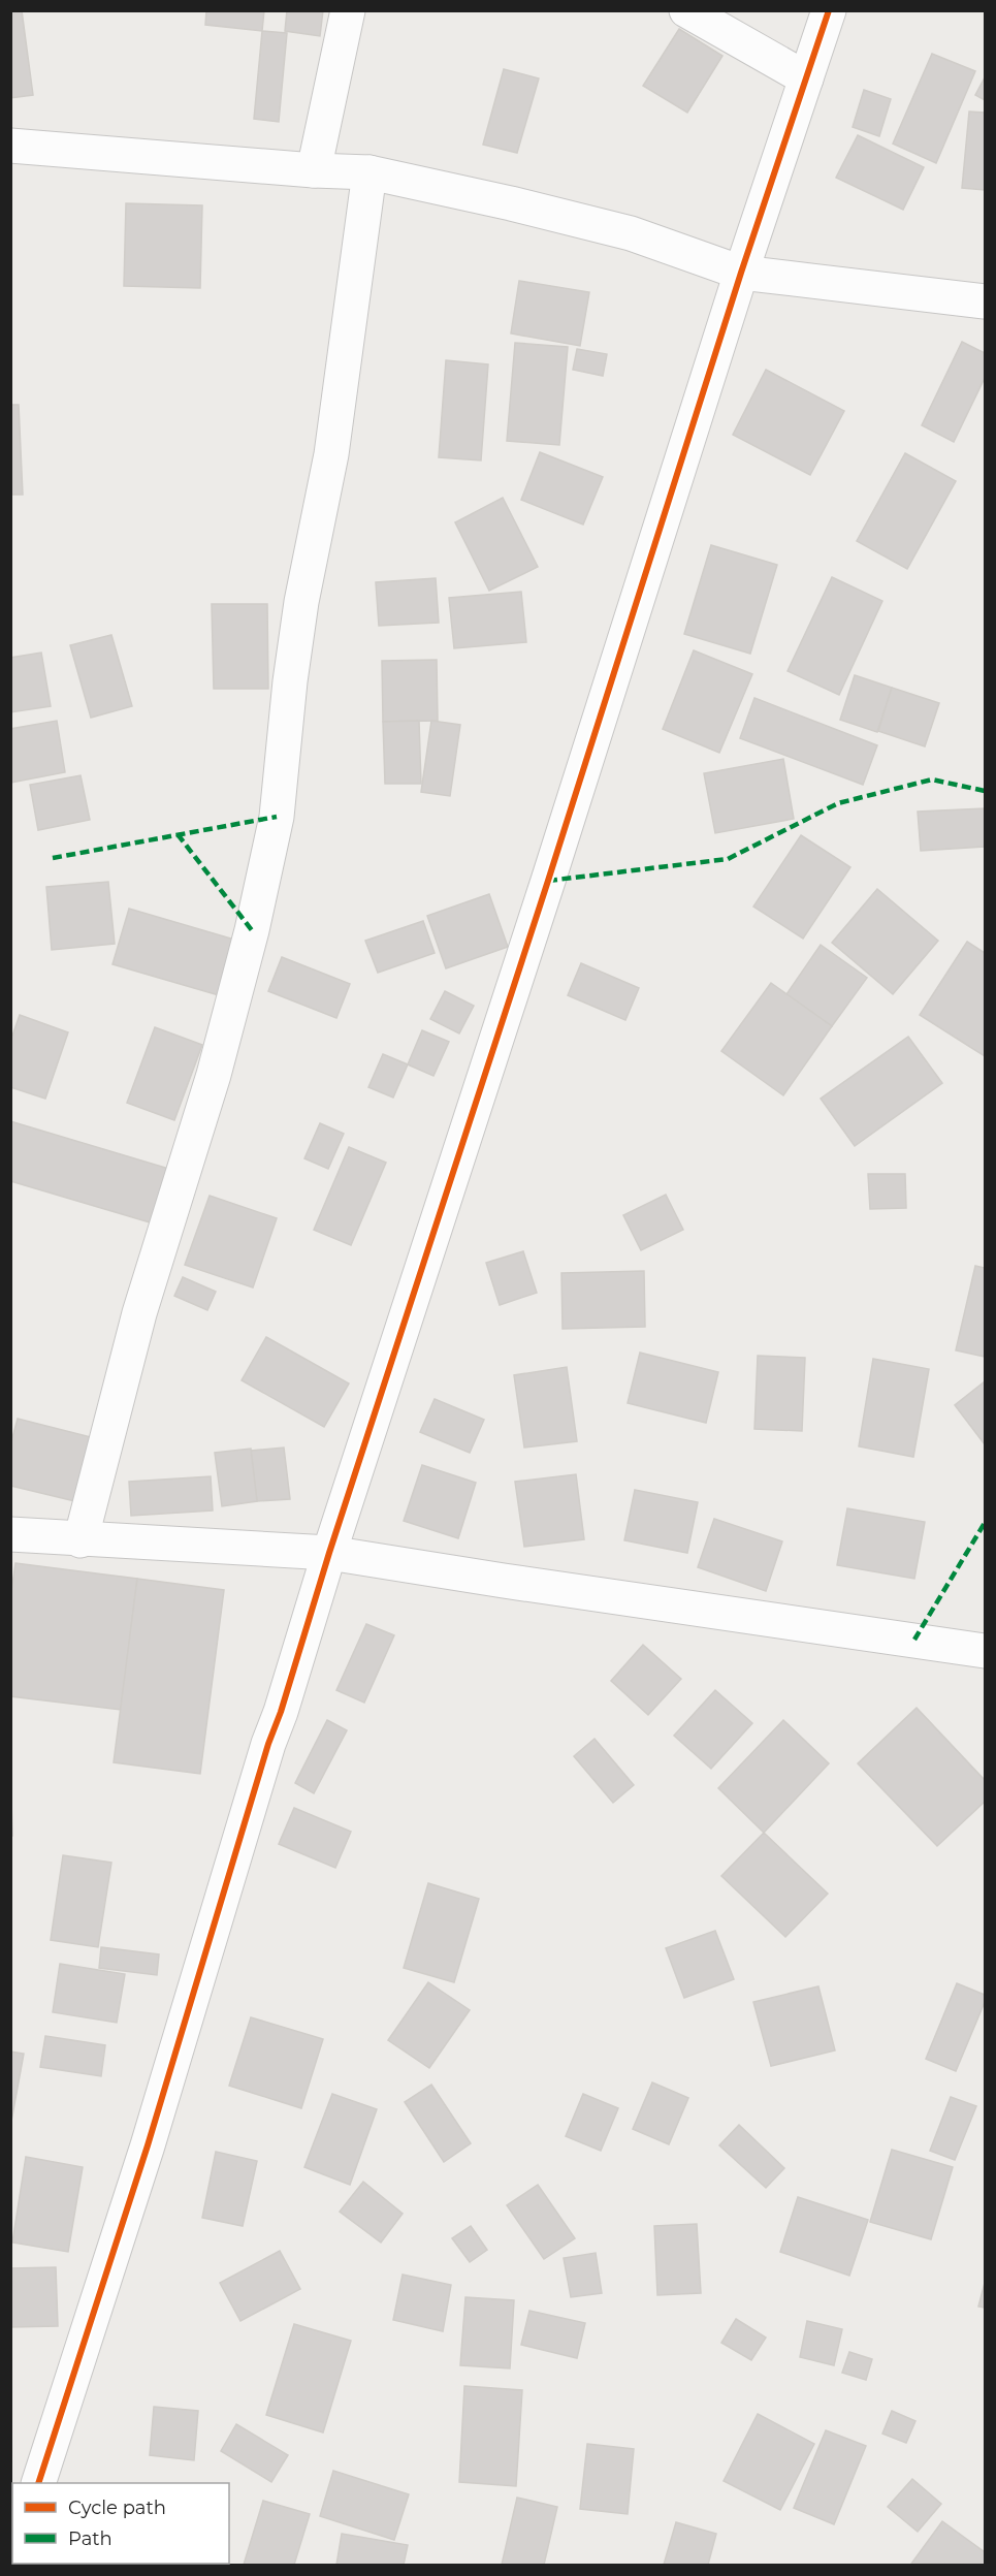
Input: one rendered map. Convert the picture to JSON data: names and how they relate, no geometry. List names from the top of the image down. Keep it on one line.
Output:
{"legend":["Cycle path","Path"]}
